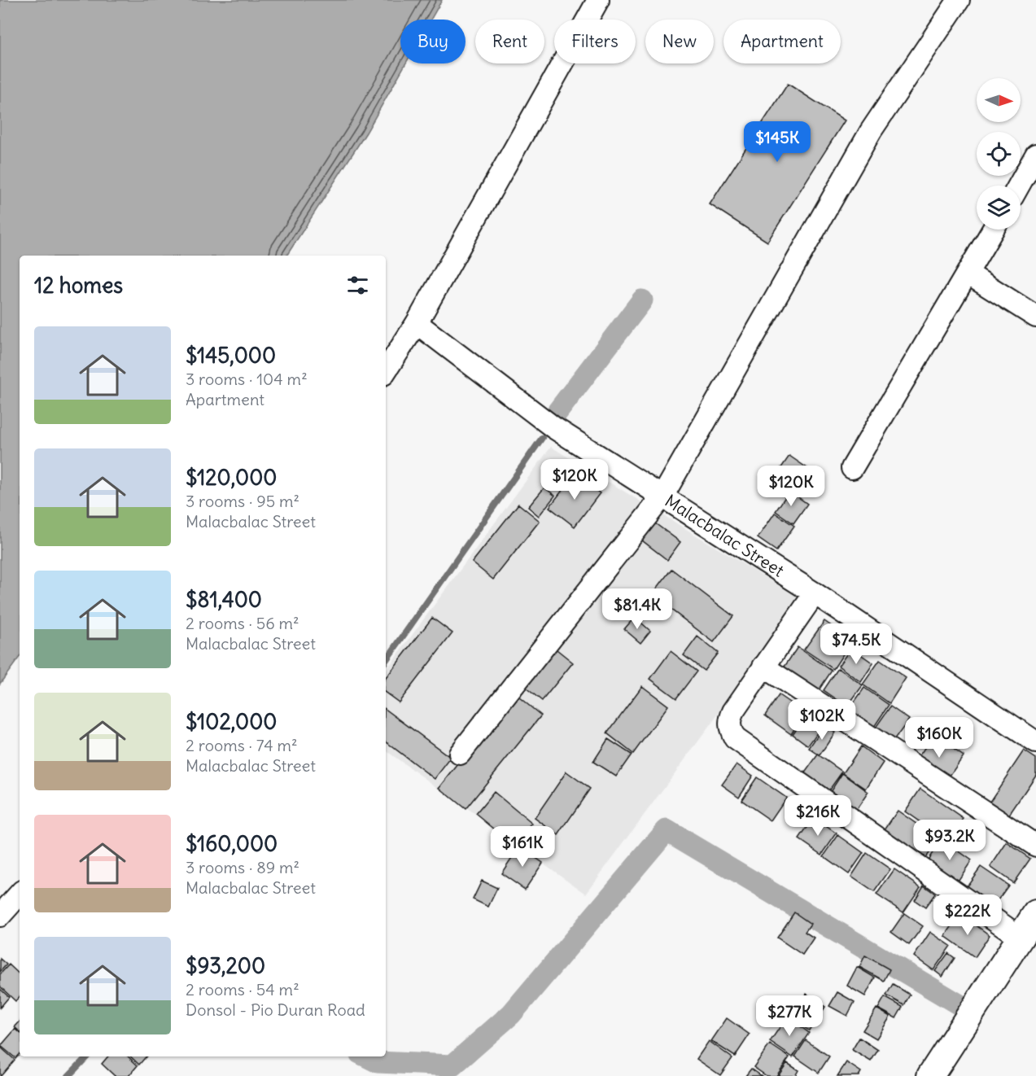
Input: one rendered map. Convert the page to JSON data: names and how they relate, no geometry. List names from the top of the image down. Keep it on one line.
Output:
{"streets":{"street":["Malacbalac Street"]},"north":"right","page":{"chip":["Buy","Rent","Filters","New","Apartment"],"price":["$145K","$120K","$120K","$81.4K","$74.5K","$102K","$160K","$216K","$93.2K","$161K","$222K","$277K"],"heading":"12 homes","list":[{"name":"$145,000","note":"3 rooms · 104 m² · Apartment"},{"name":"$120,000","note":"3 rooms · 95 m² · Malacbalac Street"},{"name":"$81,400","note":"2 rooms · 56 m² · Malacbalac Street"},{"name":"$102,000","note":"2 rooms · 74 m² · Malacbalac Street"},{"name":"$160,000","note":"3 rooms · 89 m² · Malacbalac Street"},{"name":"$93,200","note":"2 rooms · 54 m² · Donsol - Pio Duran Road"}]}}
